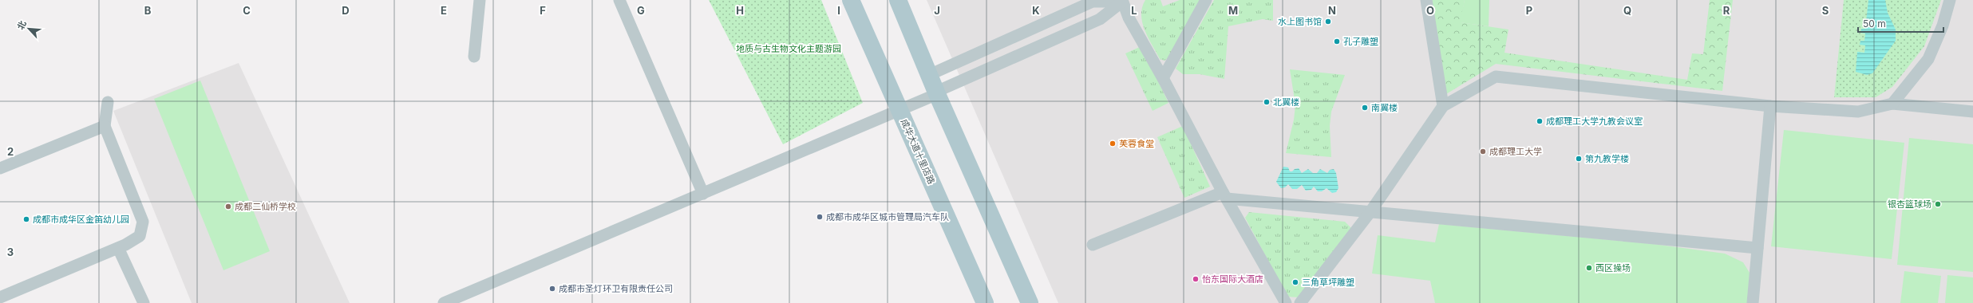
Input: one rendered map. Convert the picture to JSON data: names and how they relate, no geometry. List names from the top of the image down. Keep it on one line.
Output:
{"streets":{"main road":["成华大道十里店路"]},"parks":["地质与古生物文化主题游园"],"places":["水上图书馆","孔子雕塑","北翼楼","南翼楼","成都理工大学九教会议室","芙蓉食堂","成都理工大学","第九教学楼","银杏篮球场","成都二仙桥学校","成都市成华区城市管理局汽车队","成都市成华区金笛幼儿园","西区操场","怡东国际大酒店","三角草坪雕塑","成都市圣灯环卫有限责任公司"],"scale_bar":"50 m","north":"top left","grid":{"columns":["B","C","D","E","F","G","H","I","J","K","L","M","N","O","P","Q","R","S"],"rows":["2","3"]}}
